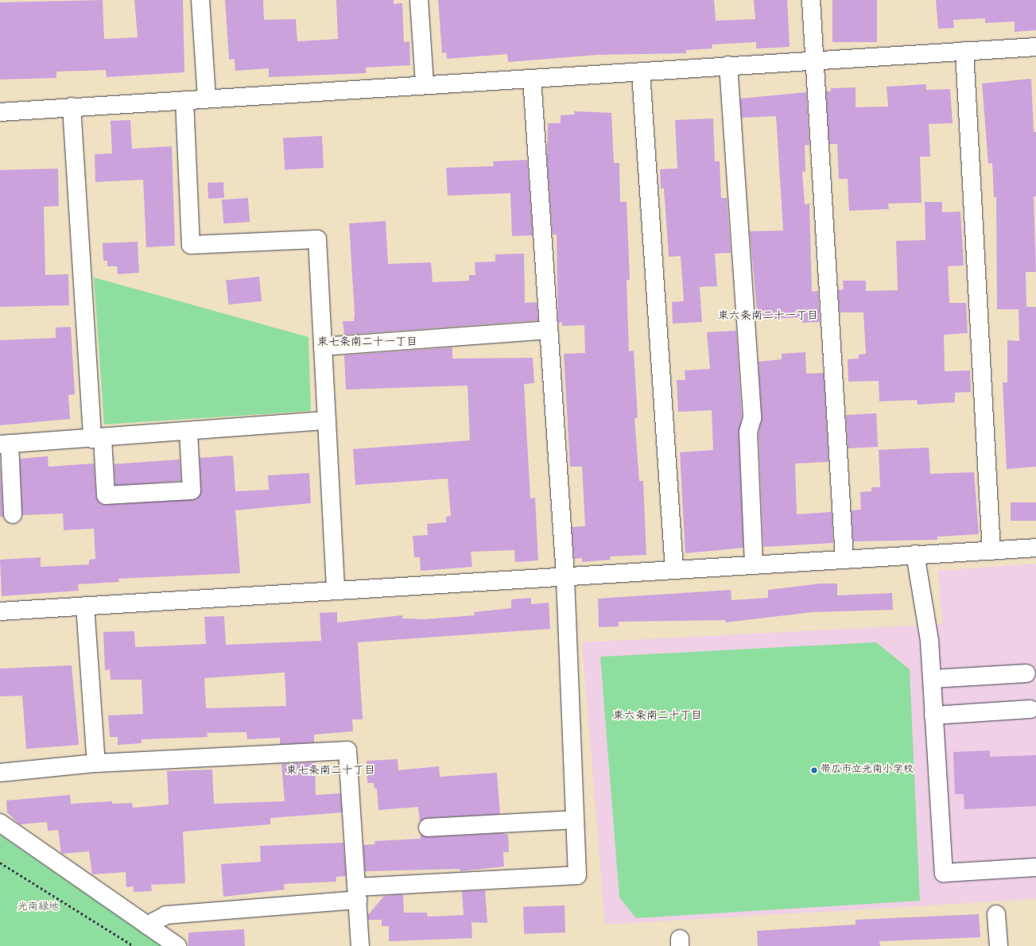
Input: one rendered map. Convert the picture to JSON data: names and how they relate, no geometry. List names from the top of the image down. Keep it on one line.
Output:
{"districts":["東六条南二十一丁目","東七条南二十一丁目","東六条南二十丁目","東七条南二十丁目"],"parks":["光南緑地"],"places":["帯広市立光南小学校"]}
